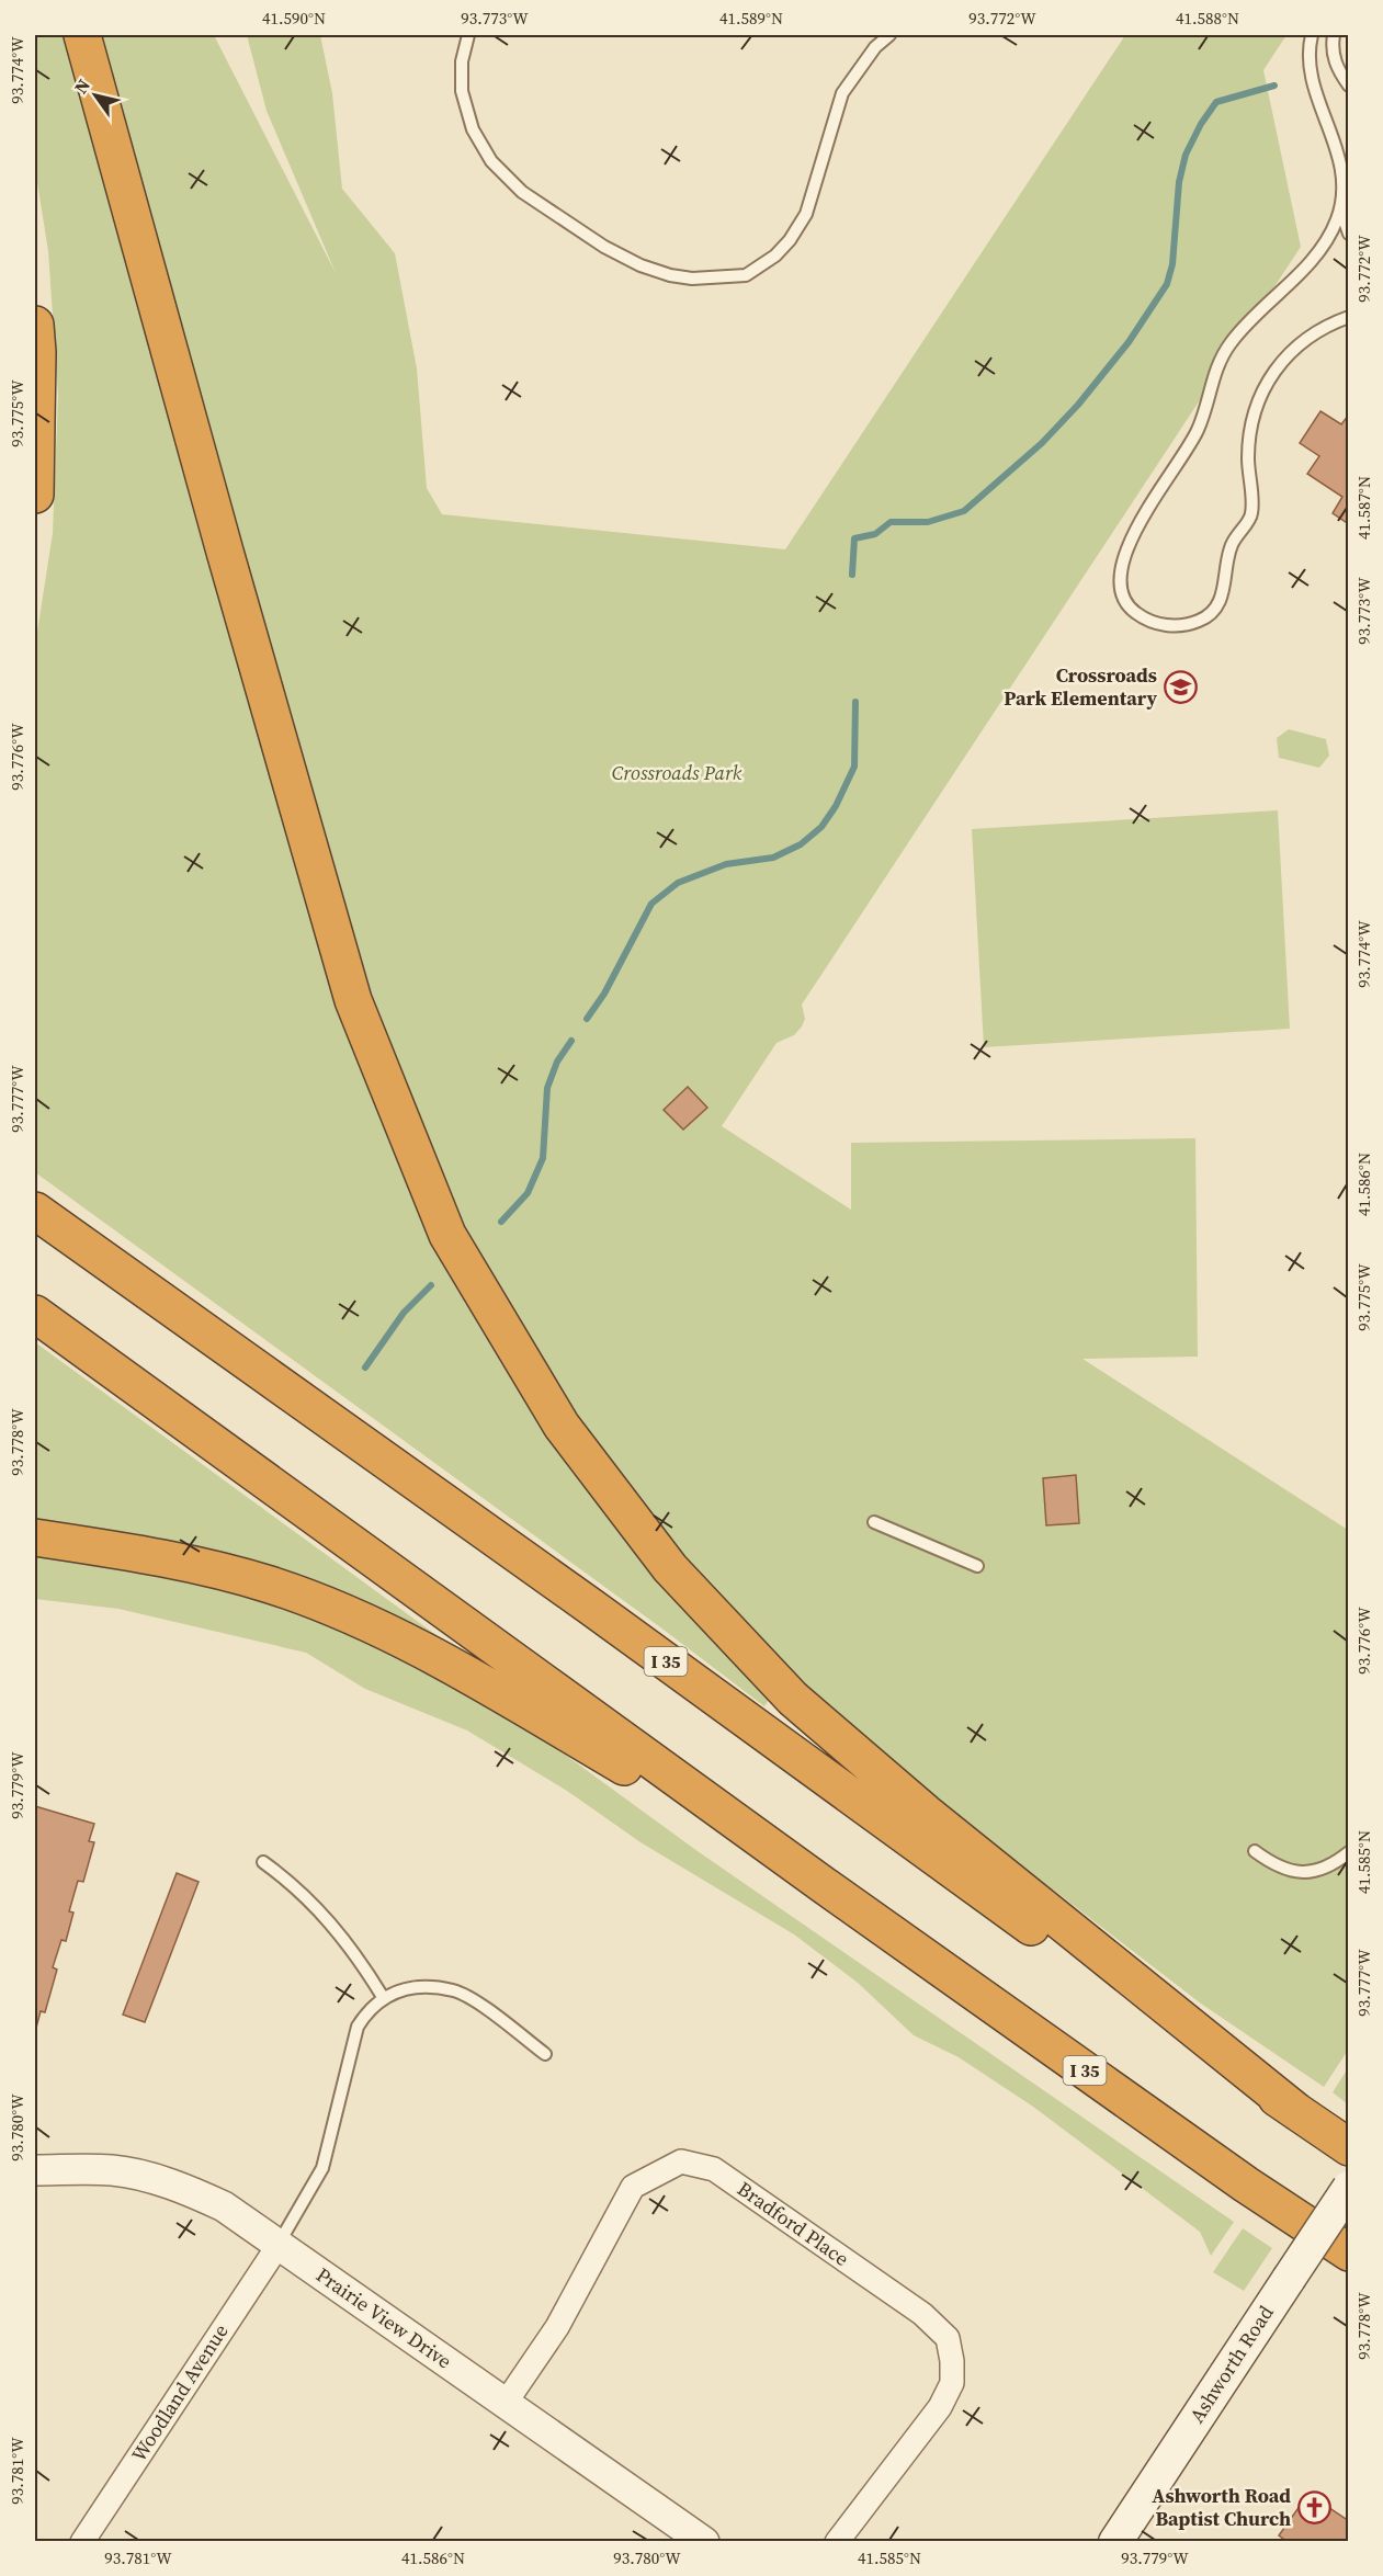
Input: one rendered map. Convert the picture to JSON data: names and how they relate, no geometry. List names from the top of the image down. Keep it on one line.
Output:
{"streets":{"highway":["I 35"],"main road":["Ashworth Road"],"street":["Bradford Place","Prairie View Drive","Woodland Avenue"]},"crossings":[["Bradford Place","Prairie View Drive"],["Prairie View Drive","Woodland Avenue"]],"parks":["Crossroads Park"],"places":{"school or university":["Crossroads Park Elementary"],"church":["Ashworth Road Baptist Church"]},"north":"top left","coordinates":["41.590°N","93.773°W","41.589°N","93.772°W","41.588°N","93.774°W","93.775°W","41.587°N","93.776°W","93.777°W","41.586°N","93.778°W","93.779°W","41.585°N","93.780°W","93.781°W"]}
